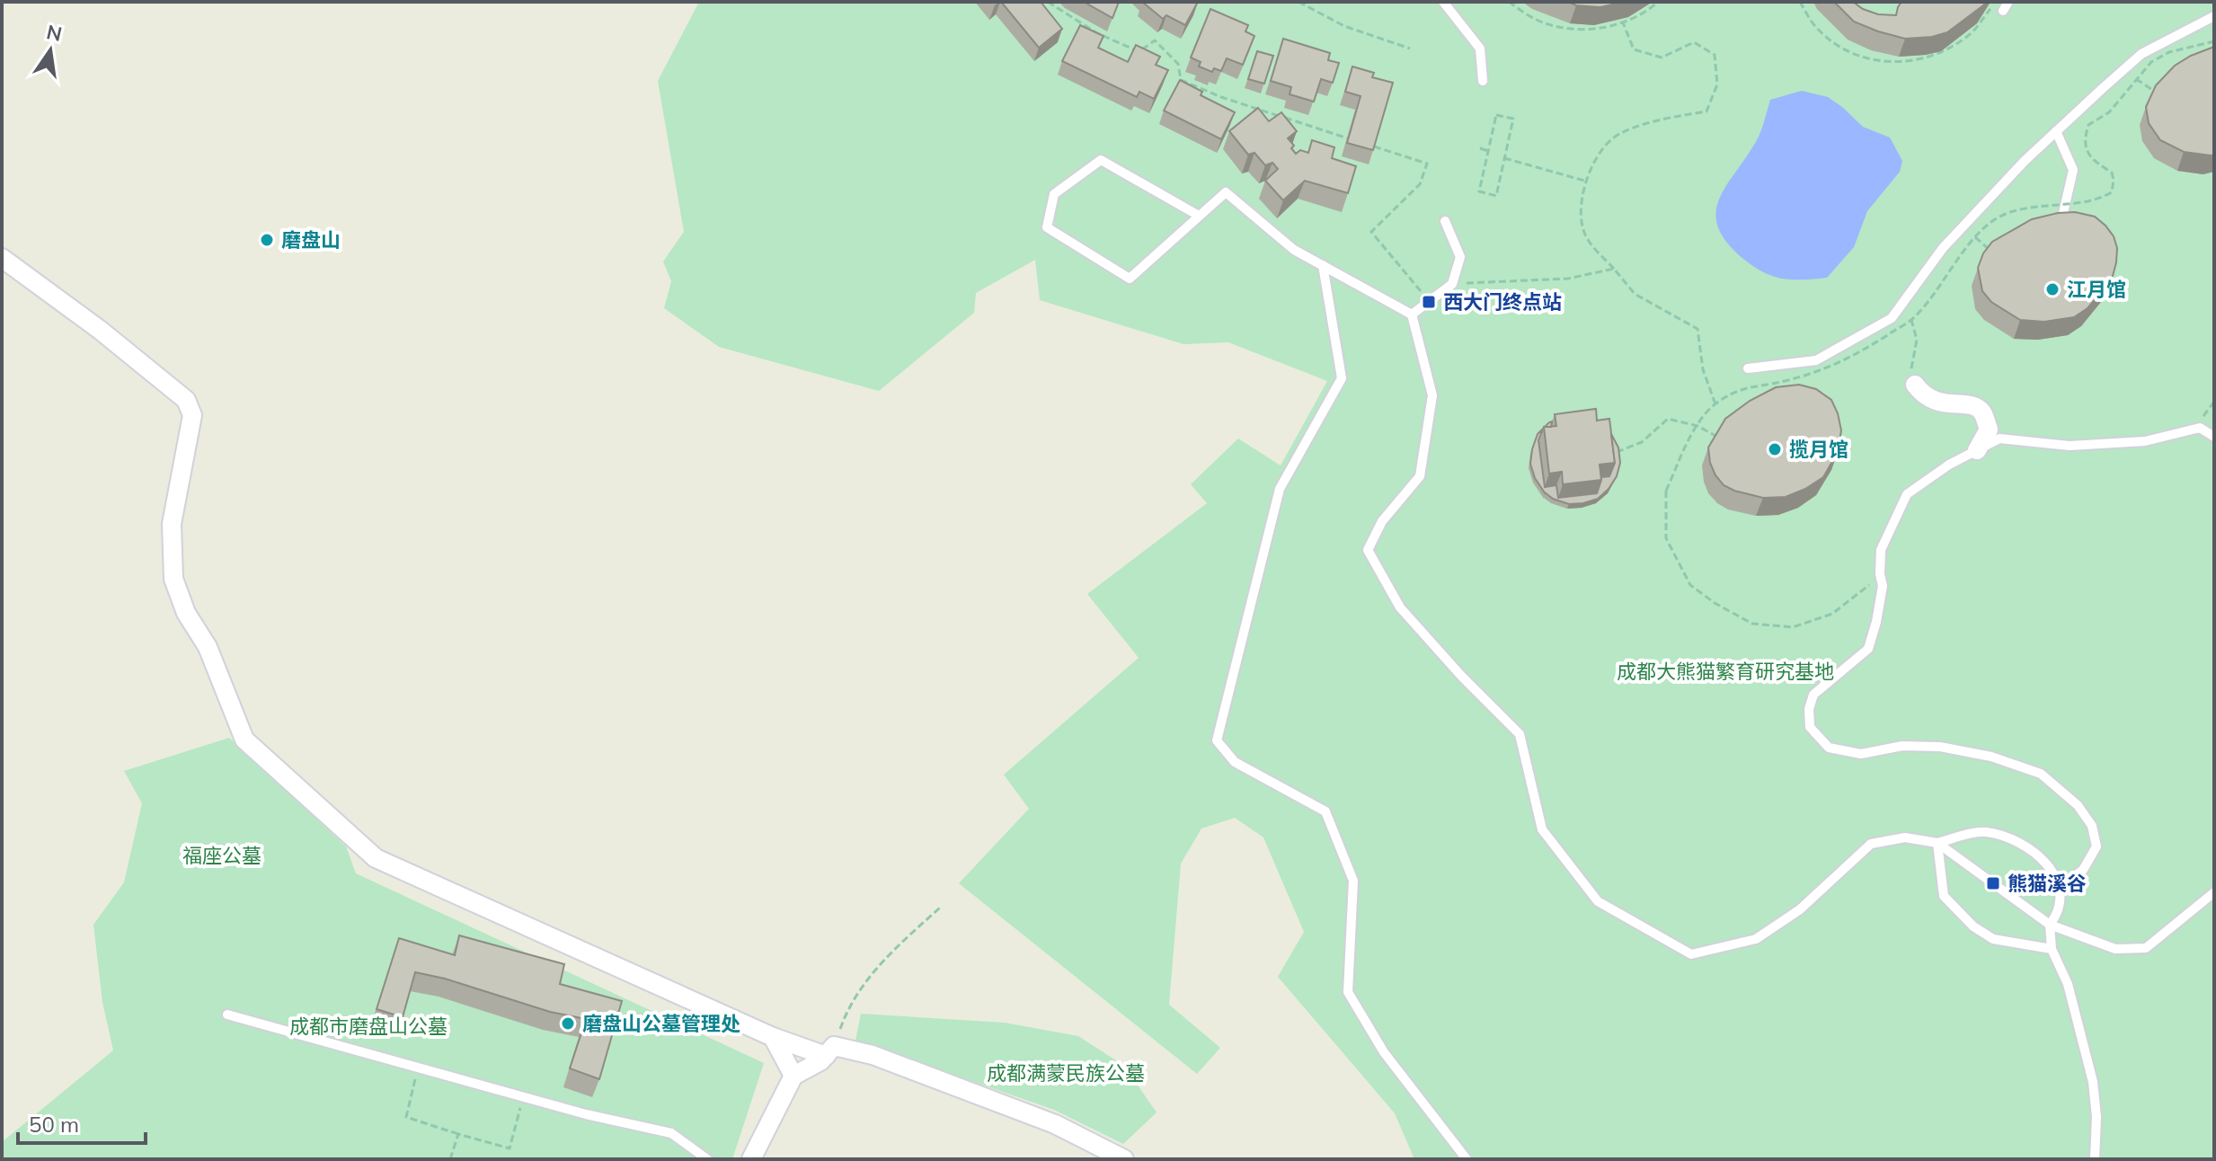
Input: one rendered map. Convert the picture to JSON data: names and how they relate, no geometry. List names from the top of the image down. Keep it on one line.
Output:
{"parks":["成都大熊猫繁育研究基地","福座公墓","成都市磨盘山公墓","成都满蒙民族公墓"],"places":{"other":["磨盘山","江月馆","揽月馆","磨盘山公墓管理处"],"transit":["西大门终点站","熊猫溪谷"]},"scale_bar":"50 m","north":"top"}
